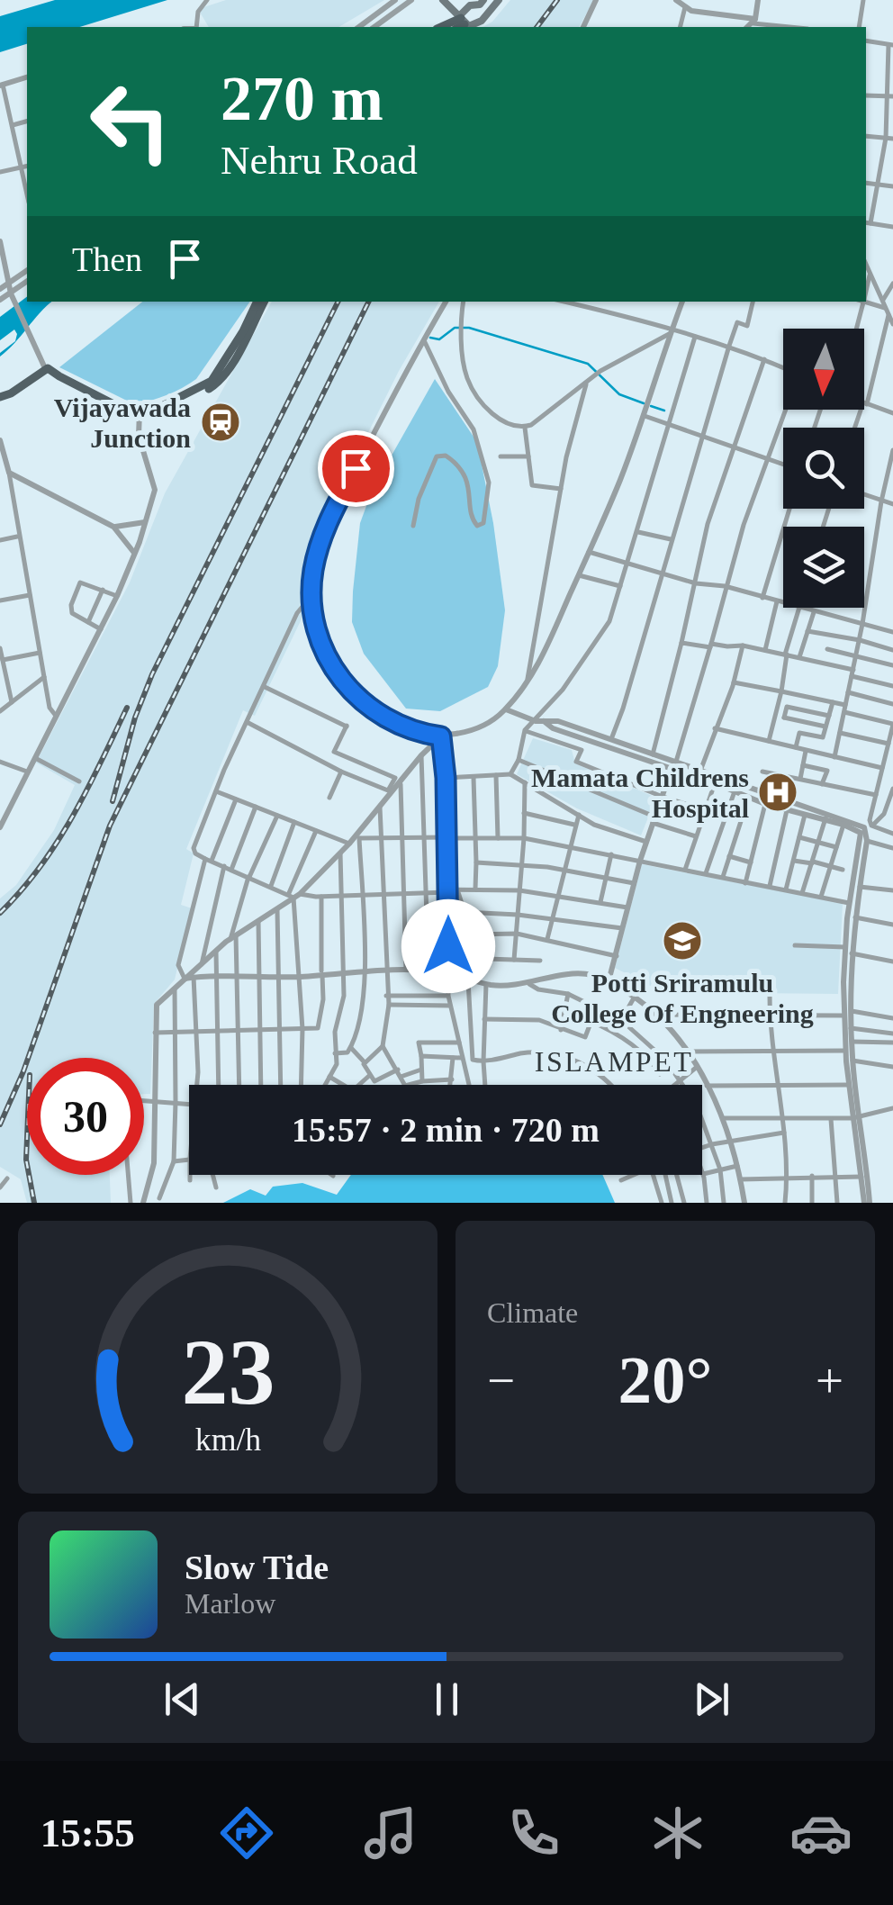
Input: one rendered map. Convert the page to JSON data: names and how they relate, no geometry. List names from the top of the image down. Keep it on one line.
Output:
{"districts":["ISLAMPET"],"places":{"station":["Vijayawada Junction"],"hospital":["Mamata Childrens Hospital"],"school or university":["Potti Sriramulu College Of Engneering"]},"north":"bottom","page":{"turn":["270 m","Nehru Road"],"then":"Then","limit":"30","trip":"15:57 · 2 min · 720 m","tile":"Climate","heat":["−","20°","+"],"song":["Slow Tide","Marlow"],"tabs":"15:55","gauge":["23","km/h"]}}
